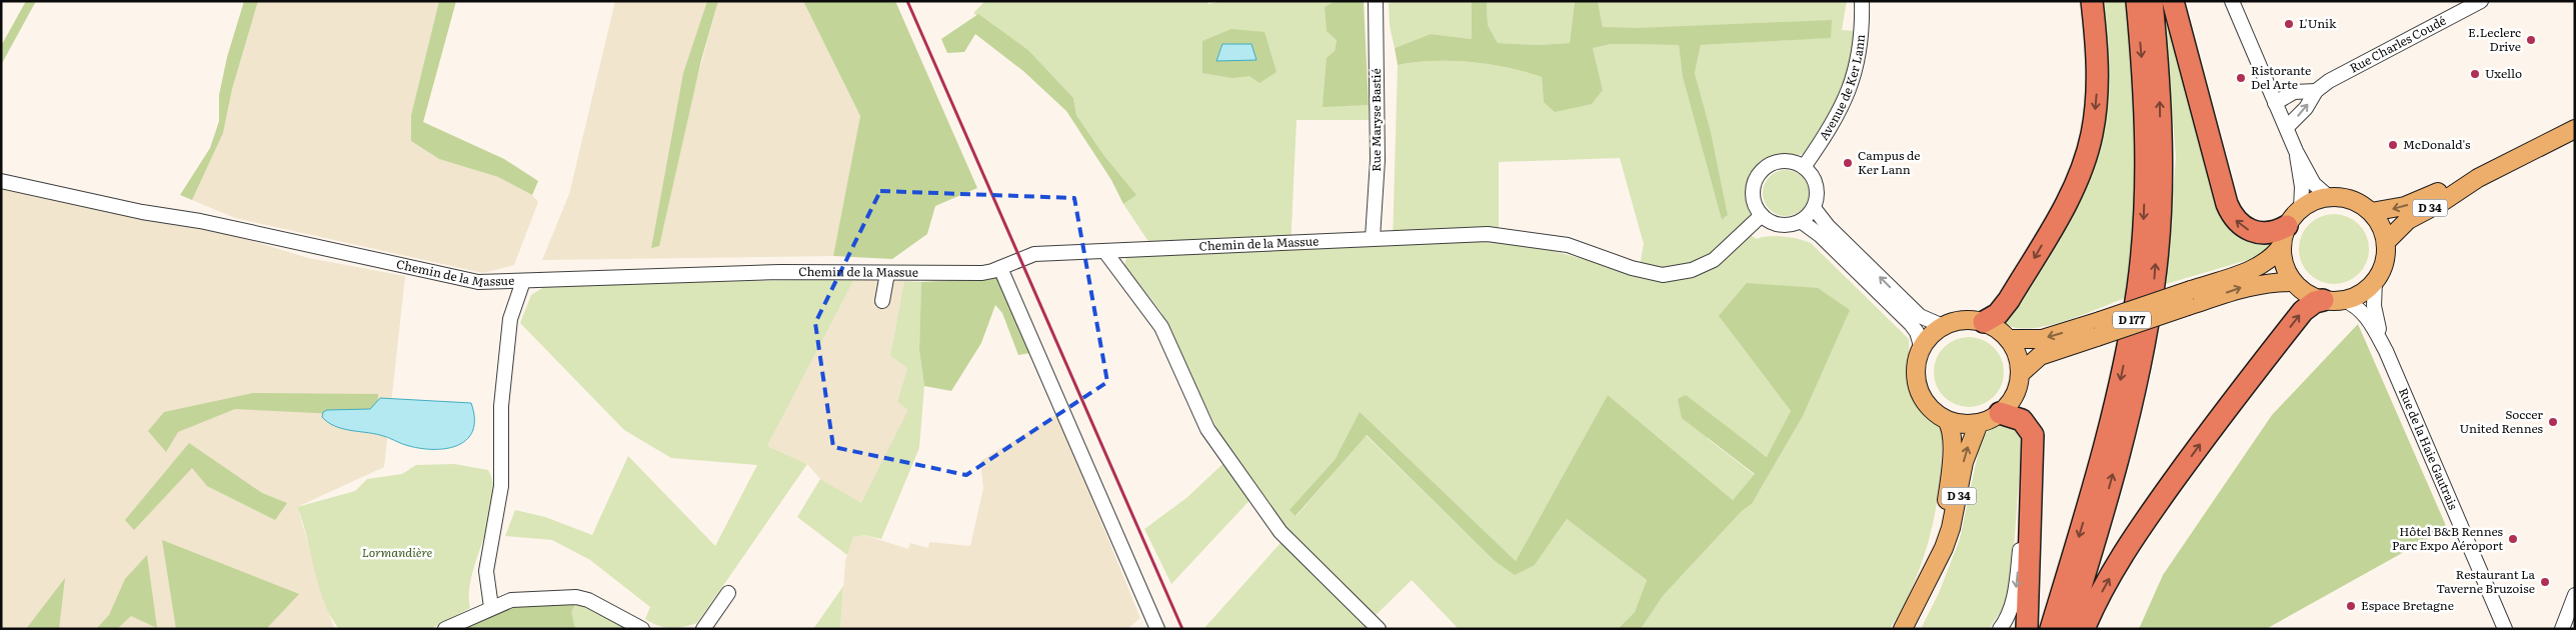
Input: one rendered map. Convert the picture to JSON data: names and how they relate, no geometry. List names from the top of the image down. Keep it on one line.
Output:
{"streets":{"highway":["D 177"],"main road":["D 34"],"street":["Rue Charles Coudé","Avenue de Ker Lann","Rue Maryse Bastié","Chemin de la Massue","Rue de la Haie Gautrais"]},"crossings":[["Avenue de Ker Lann","Chemin de la Massue"],["Rue Maryse Bastié","Chemin de la Massue"],["D 34","Rue de la Haie Gautrais"]],"parks":["Lormandière"],"places":["L'Unik","E.Leclerc Drive","Uxello","Ristorante Del Arte","McDonald's","Campus de Ker Lann","Soccer United Rennes","Hôtel B&B Rennes Parc Expo Aéroport","Restaurant La Taverne Bruzoise","Espace Bretagne"]}
